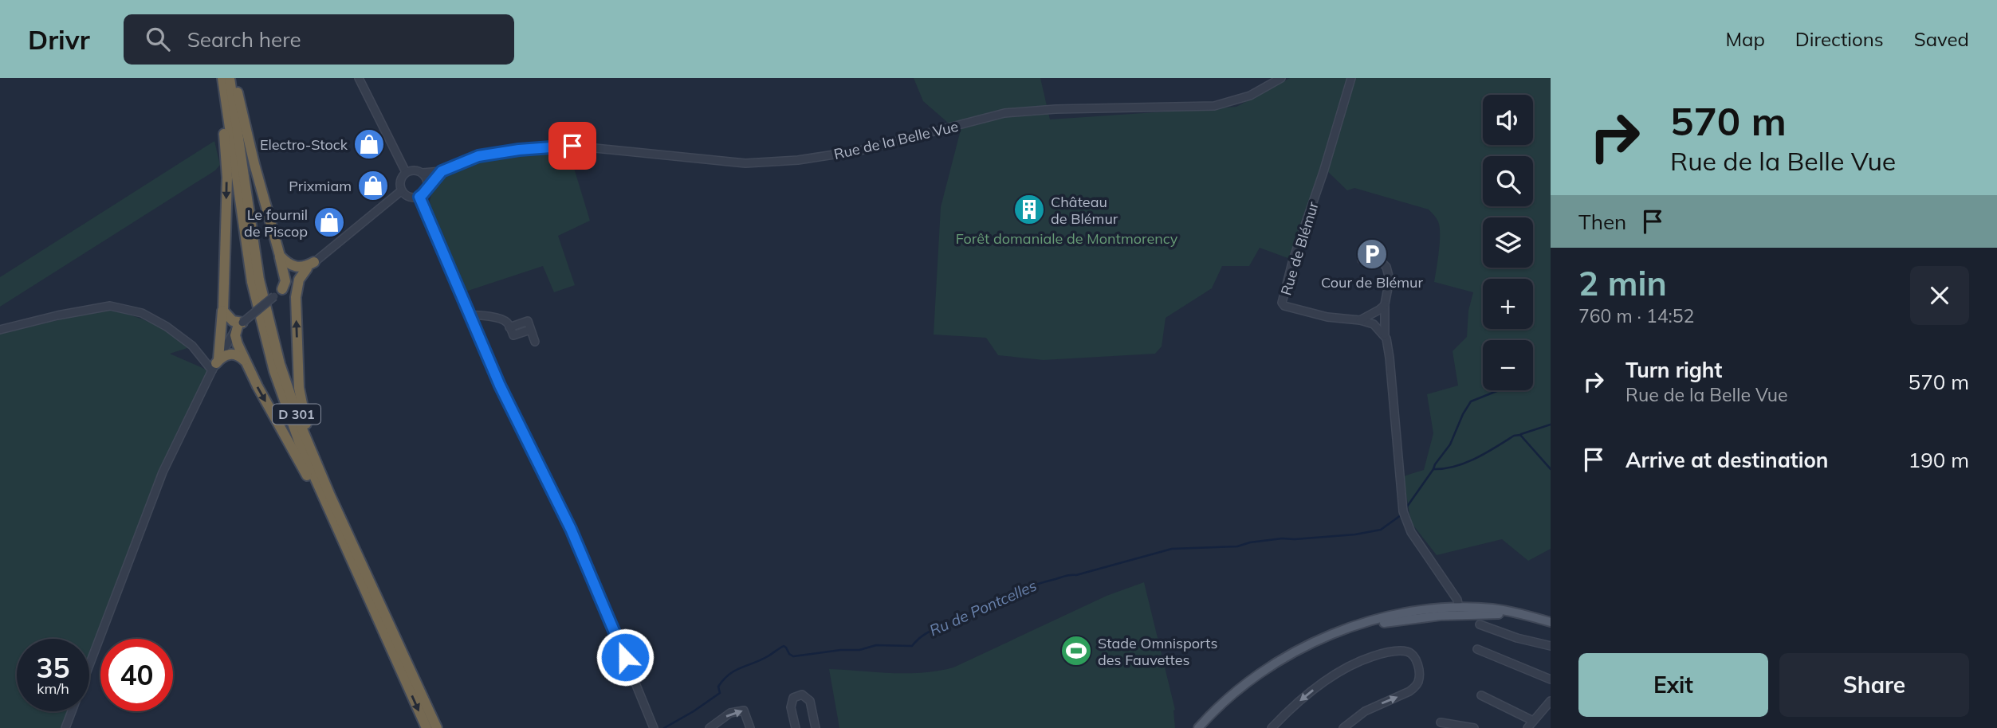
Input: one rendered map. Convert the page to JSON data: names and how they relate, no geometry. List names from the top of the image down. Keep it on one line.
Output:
{"streets":{"highway":["D 301"],"street":["Rue de la Belle Vue","Rue de Blémur"]},"water":["Ru de Pontcelles"],"parks":["Forêt domaniale de Montmorency"],"places":{"shop":["Electro-Stock","Prixmiam","Le fournil de Piscop"],"building":["Château de Blémur"],"parking":["Cour de Blémur"],"sports":["Stade Omnisports des Fauvettes"]},"page":{"header":"Drivr","search":"Search here","nav":["Map","Directions","Saved"],"turn":["570 m","Rue de la Belle Vue"],"map_buttons":["+","−"],"then":"Then","heading":["2 min","760 m · 14:52"],"list":[{"name":"Turn right","note":"Rue de la Belle Vue","value":"570 m"},{"name":"Arrive at destination","value":"190 m"}],"speed":"35 km/h","limit":"40","buttons":["Exit","Share"]}}
